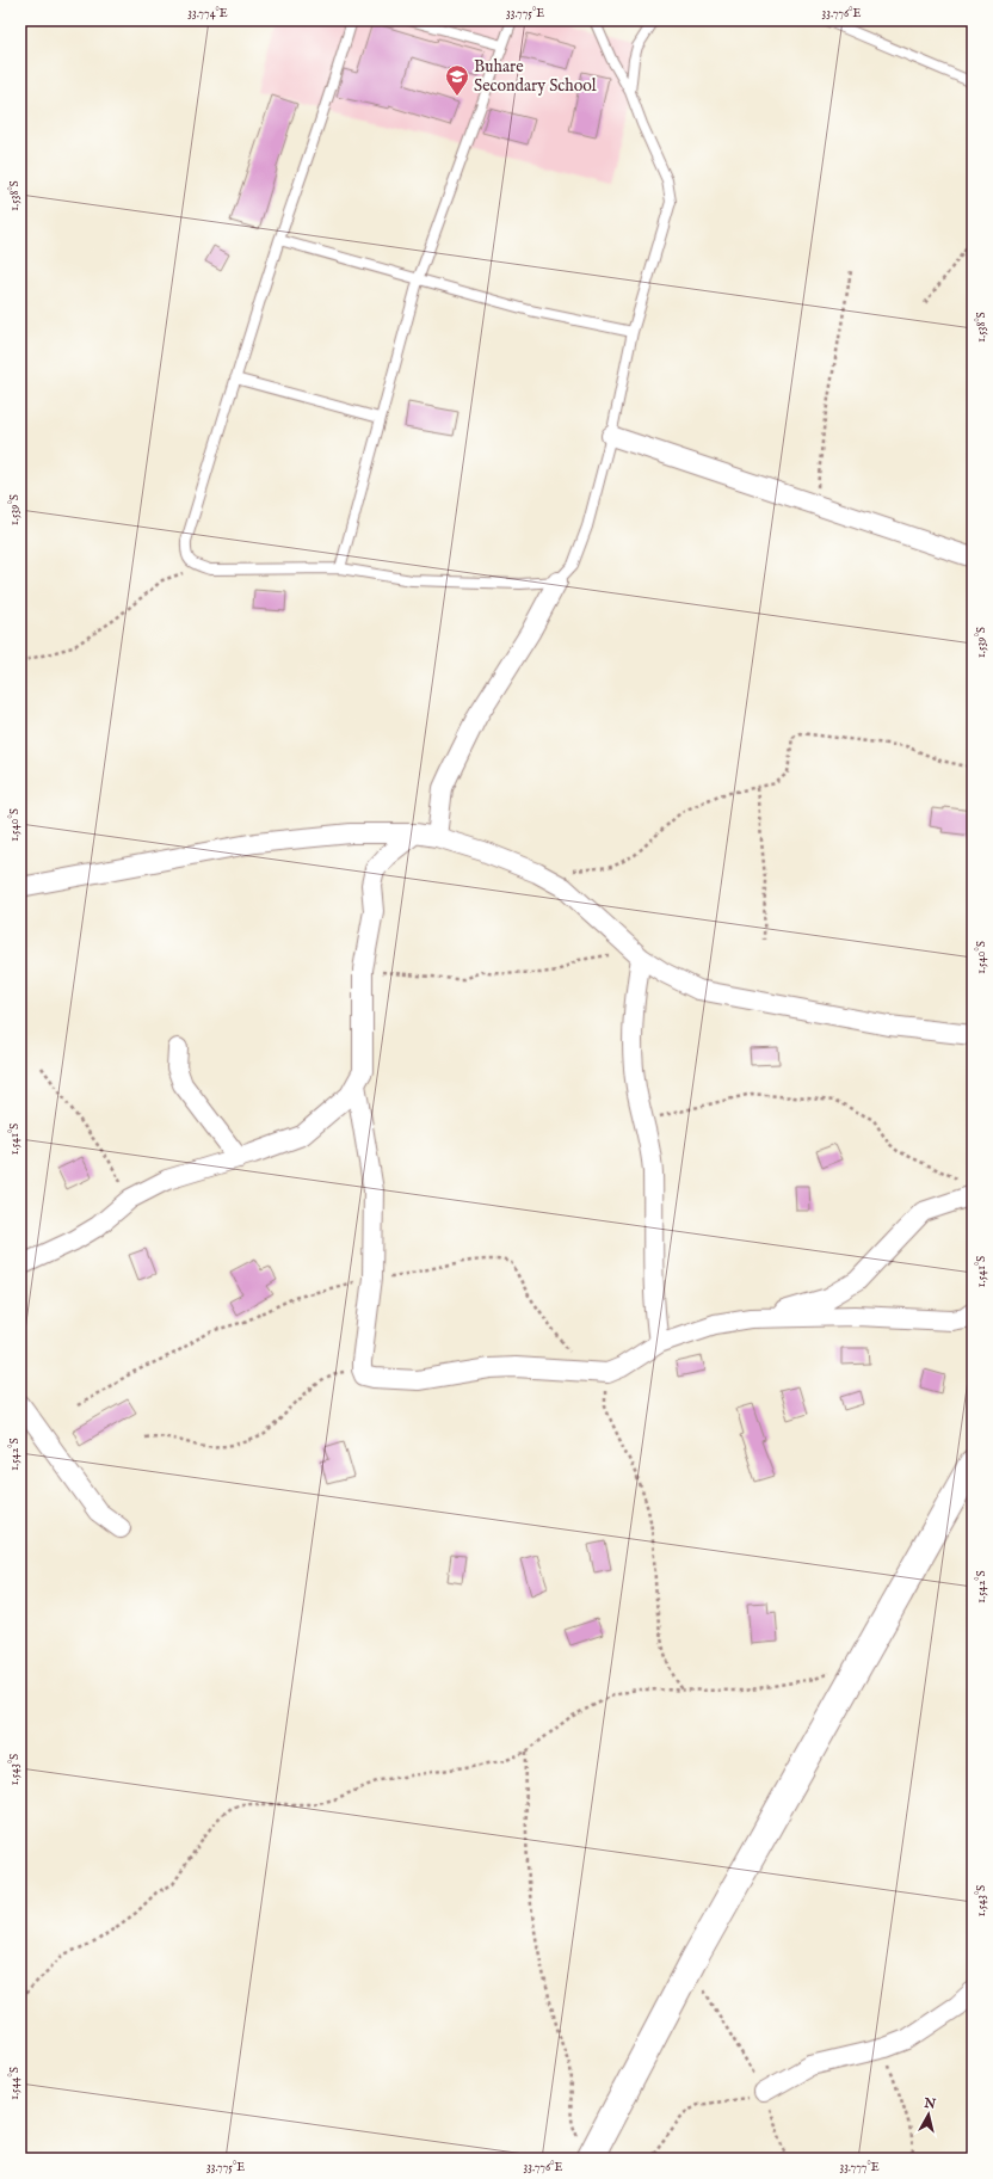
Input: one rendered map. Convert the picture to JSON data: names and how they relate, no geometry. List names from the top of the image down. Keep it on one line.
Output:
{"places":{"school or university":["Buhare Secondary School"]},"north":"top","coordinates":["33.774°E","33.775°E","33.776°E","1.538°S","1.539°S","1.540°S","1.541°S","1.542°S","1.543°S","1.544°S","33.777°E"]}
